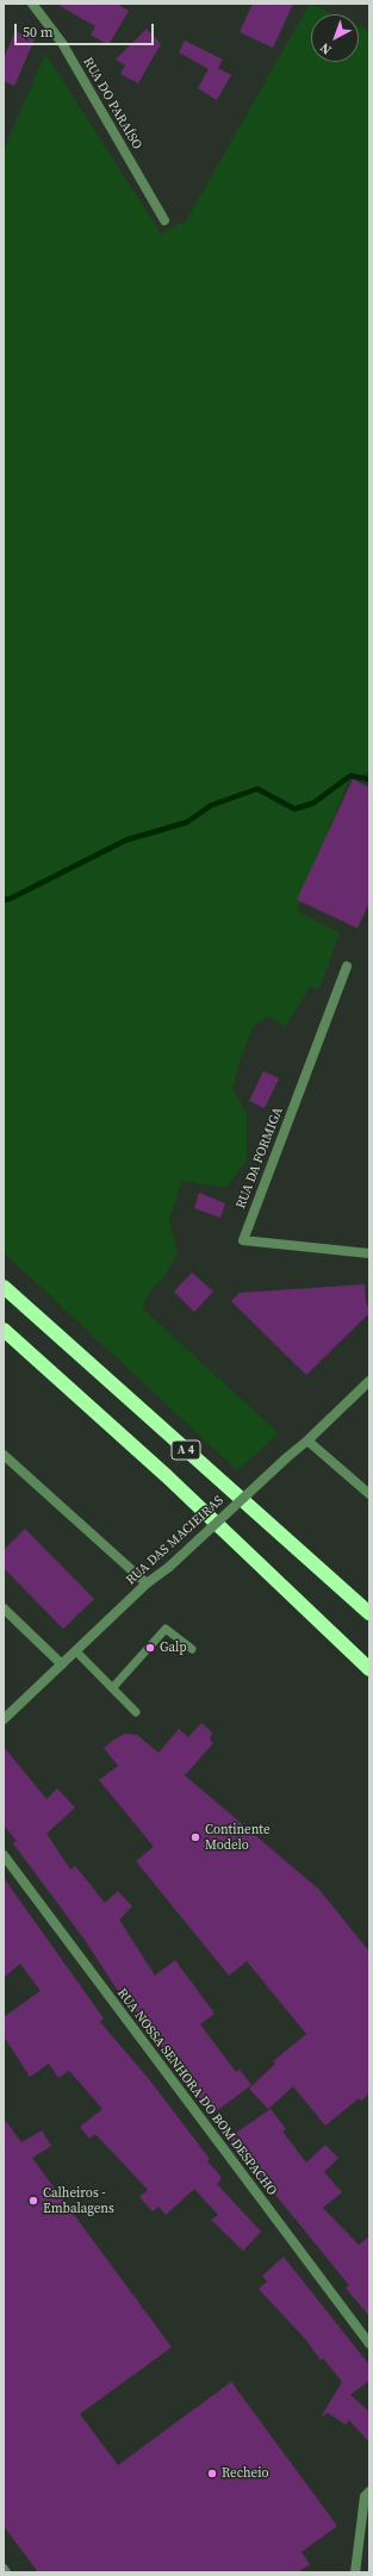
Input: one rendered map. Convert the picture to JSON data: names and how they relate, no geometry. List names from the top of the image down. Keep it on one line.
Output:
{"streets":{"highway":["A 4"],"street":["RUA DO PARAÍSO","RUA DA FORMIGA","RUA DAS MACIEIRAS","RUA NOSSA SENHORA DO BOM DESPACHO"]},"places":["Galp","Continente Modelo","Calheiros - Embalagens","Recheio"],"scale_bar":"50 m","north":"bottom left"}
